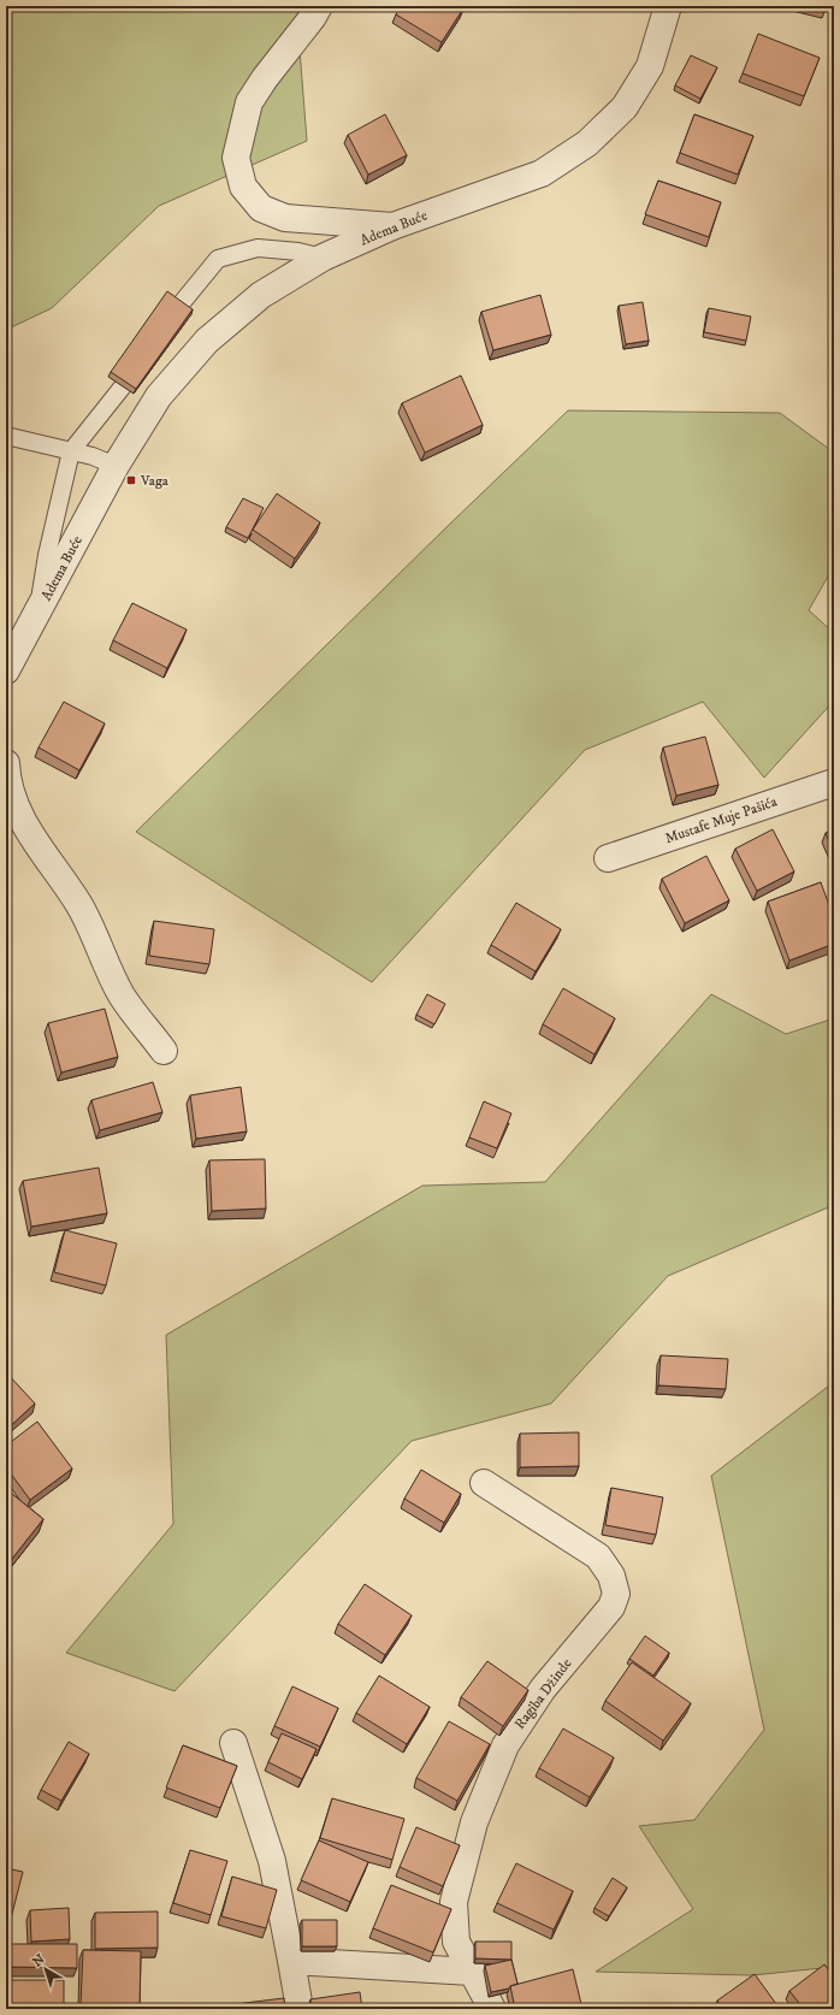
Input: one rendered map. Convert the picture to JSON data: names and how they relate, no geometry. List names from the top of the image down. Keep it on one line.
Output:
{"streets":{"street":["Adema Buće","Mustafe Muje Pašića","Ragiba Džinde"]},"places":{"transit":["Vaga"]},"north":"top left"}
